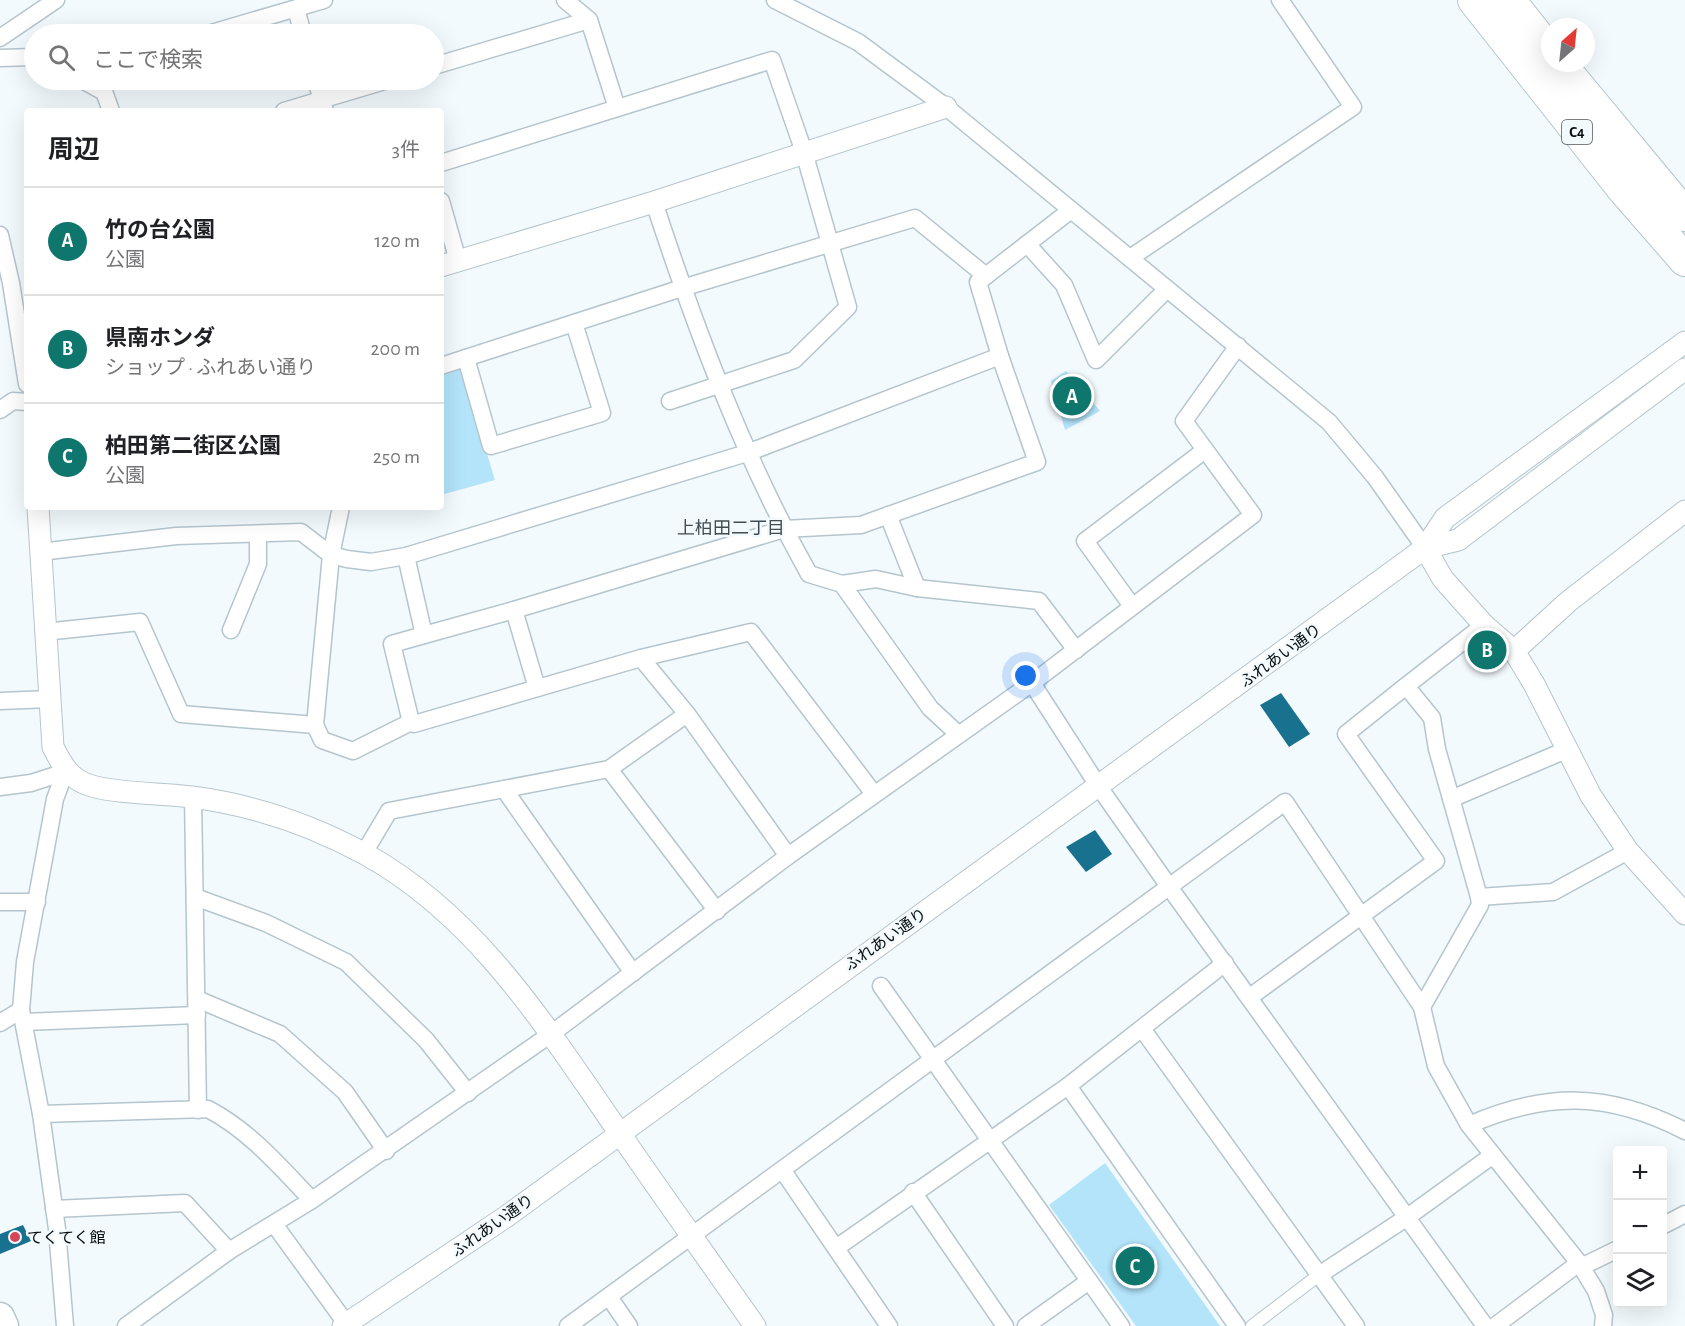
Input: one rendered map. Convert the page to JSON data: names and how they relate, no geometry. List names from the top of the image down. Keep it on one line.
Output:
{"streets":{"highway":["C4"],"street":["ふれあい通り"]},"districts":["上柏田二丁目"],"places":["てくてく館"],"north":"top right","page":{"search":"ここで検索","heading":["周辺","3件"],"list":[{"mark":"A","name":"竹の台公園","note":"公園","value":"120 m"},{"mark":"B","name":"県南ホンダ","note":"ショップ · ふれあい通り","value":"200 m"},{"mark":"C","name":"柏田第二街区公園","note":"公園","value":"250 m"}],"pins":["A","B","C"],"map_buttons":["+","−"]}}
